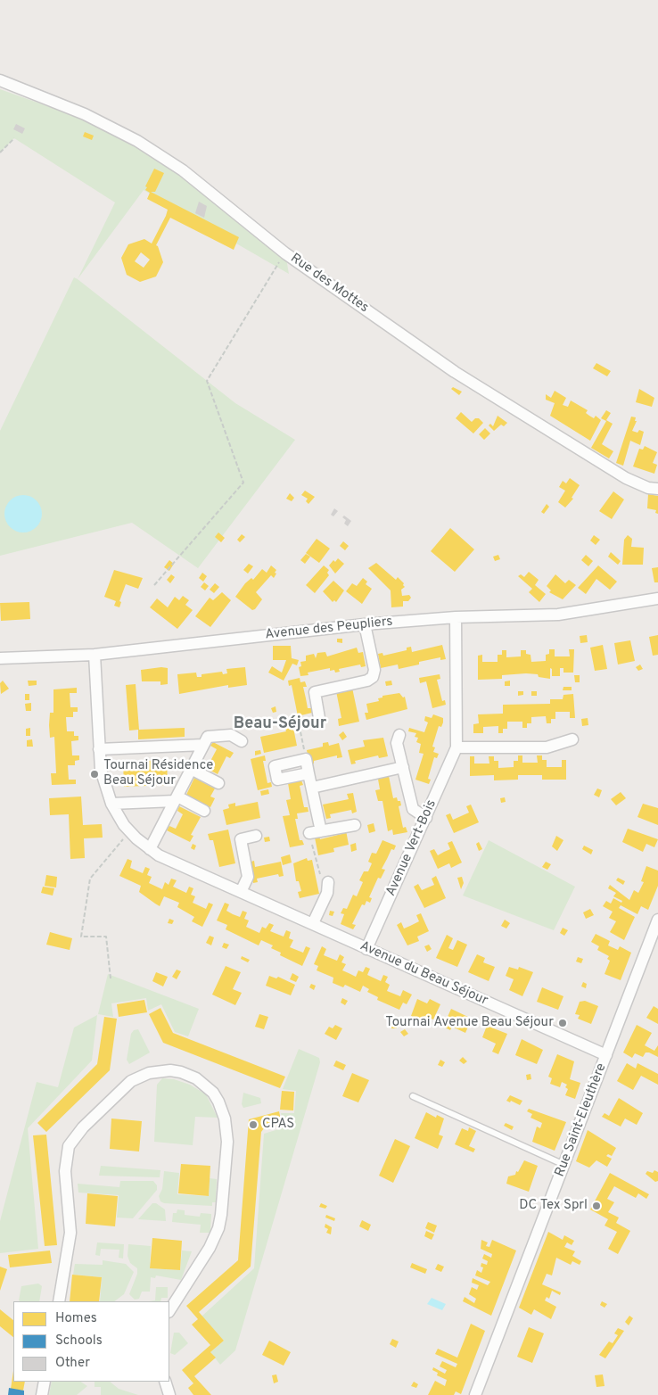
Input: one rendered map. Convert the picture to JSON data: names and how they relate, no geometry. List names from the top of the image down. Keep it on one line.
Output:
{"streets":{"street":["Rue des Mottes","Avenue des Peupliers","Avenue Vert-Bois","Avenue du Beau Séjour","Rue Saint-Eleuthère"]},"crossings":[["Avenue des Peupliers","Avenue Vert-Bois"],["Avenue des Peupliers","Avenue du Beau Séjour"],["Avenue Vert-Bois","Avenue du Beau Séjour"],["Avenue du Beau Séjour","Rue Saint-Eleuthère"]],"districts":["Beau-Séjour"],"places":["Tournai Résidence Beau Séjour","Tournai Avenue Beau Séjour","CPAS","DC Tex Sprl"],"legend":["Homes","Schools","Other"]}
